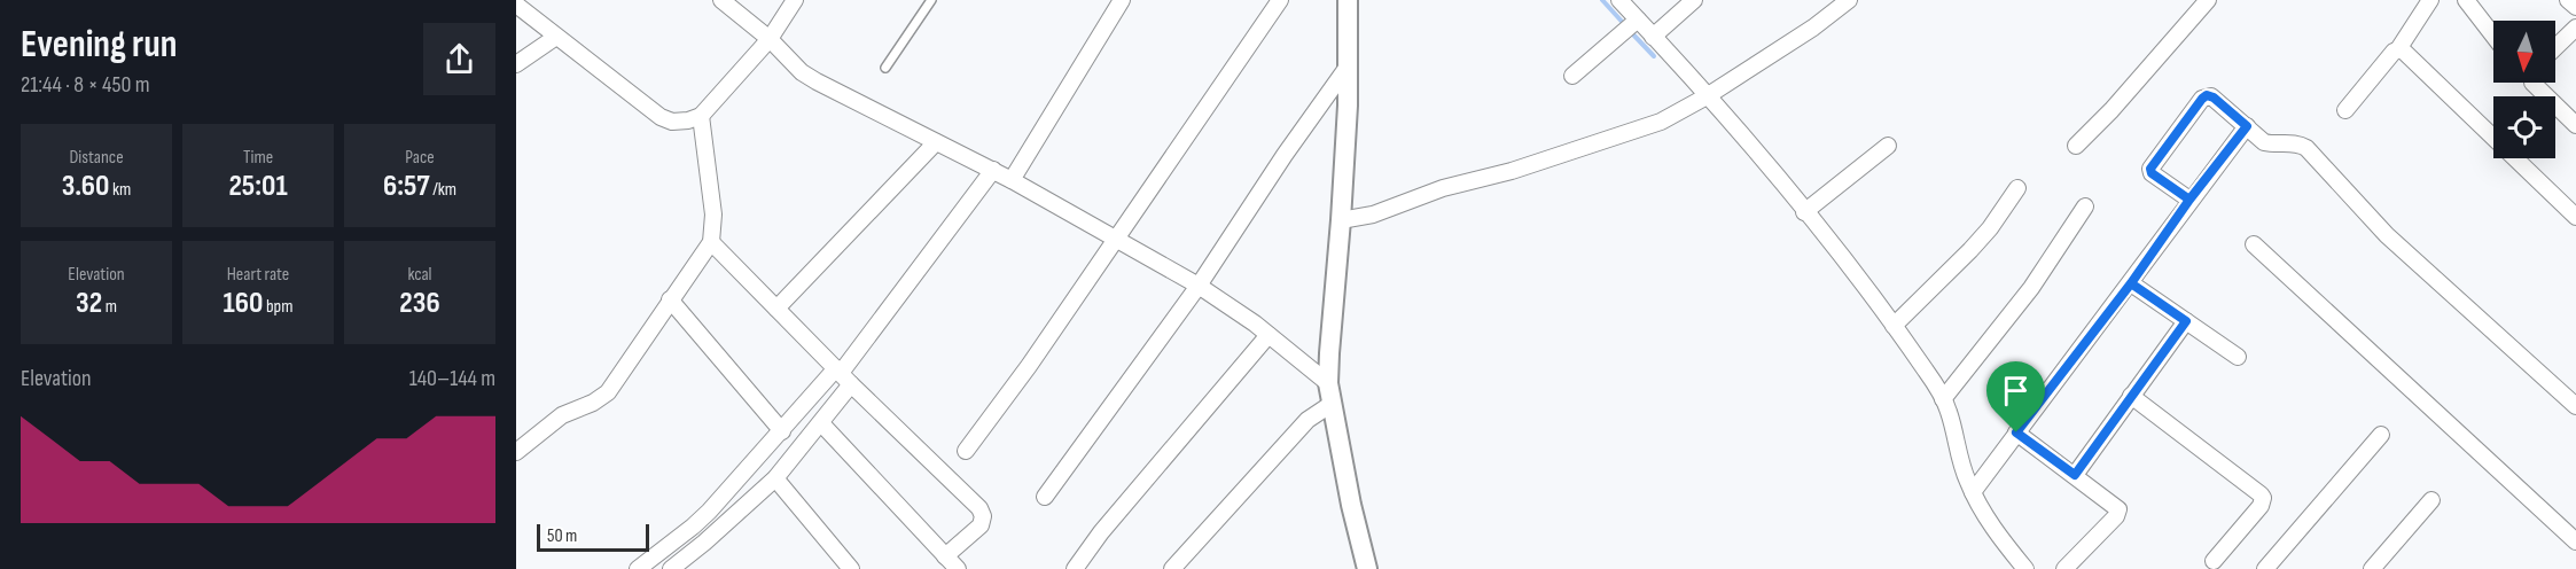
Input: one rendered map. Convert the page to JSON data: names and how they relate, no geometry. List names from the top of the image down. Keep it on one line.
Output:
{"scale_bar":"50 m","north":"bottom","page":{"heading":["Evening run","21:44 · 8 × 450 m"],"stats":[["Distance","3.60 km"],["Time","25:01"],["Pace","6:57 /km"],["Elevation","32 m"],["Heart rate","160 bpm"],["kcal","236"]],"chart":["Elevation","140–144 m"],"scale":"50 m"}}
